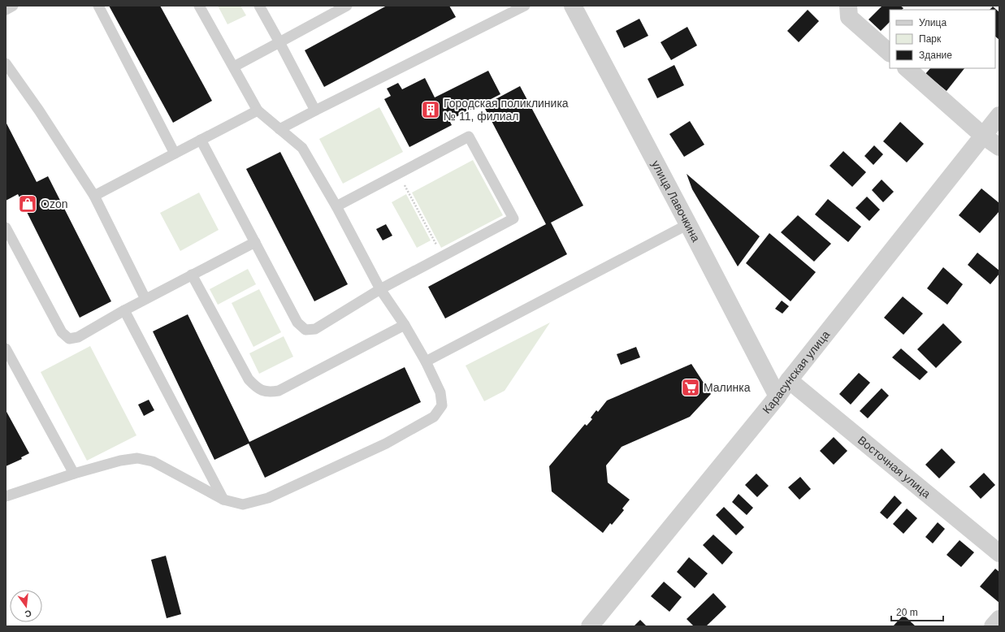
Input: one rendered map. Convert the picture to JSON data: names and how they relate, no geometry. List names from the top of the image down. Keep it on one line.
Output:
{"streets":{"street":["улица Лавочкина","Карасунская улица","Восточная улица"]},"crossings":[["улица Лавочкина","Карасунская улица"],["Карасунская улица","Восточная улица"]],"places":{"building":["Городская поликлиника № 11, филиал"],"shop":["Ozon"],"supermarket":["Малинка"]},"legend":["Улица","Парк","Здание"],"scale_bar":"20 m","north":"bottom"}
